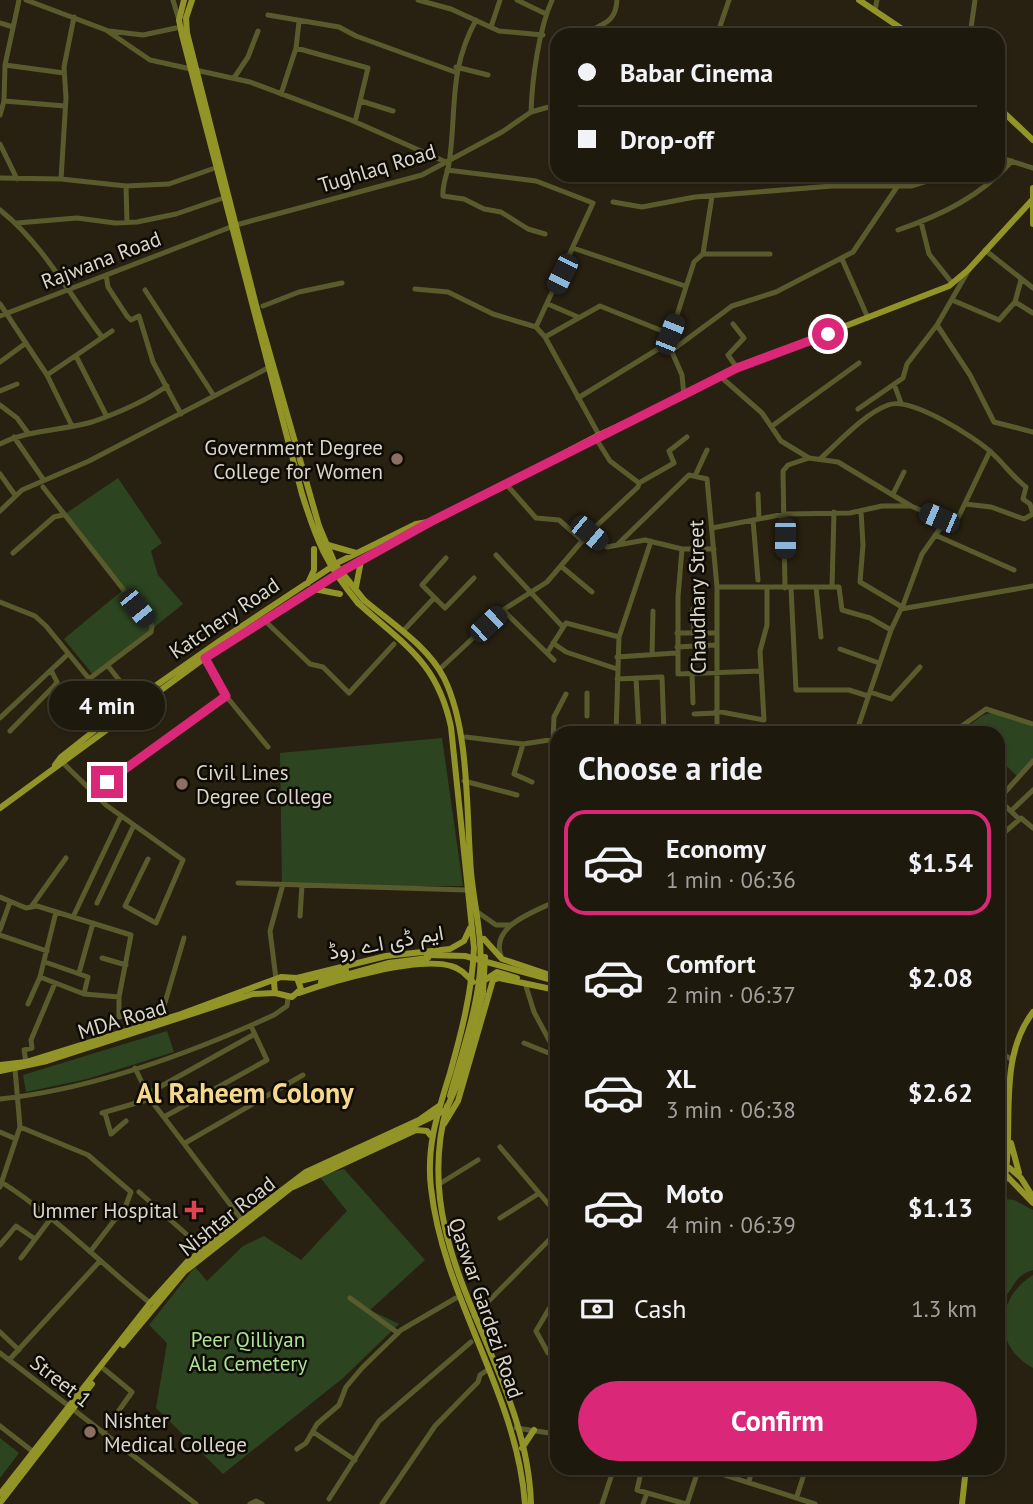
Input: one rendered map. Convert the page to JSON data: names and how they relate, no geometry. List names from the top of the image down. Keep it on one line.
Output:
{"streets":{"main road":["Katchery Road","ایم ڈی اے روڈ","MDA Road","Nishtar Road","Qaswar Gardezi Road"],"street":["Tughlaq Road","Rajwana Road","Chaudhary Street","Street 1"]},"crossings":[["Tughlaq Road","Rajwana Road"],["ایم ڈی اے روڈ","MDA Road"],["ایم ڈی اے روڈ","Qaswar Gardezi Road"],["Nishtar Road","Street 1"]],"districts":["Al Raheem Colony"],"parks":["Peer Qilliyan Ala Cemetery"],"places":{"other":["Government Degree College for Women","Civil Lines Degree College","Nishter Medical College"],"health":["Ummer Hospital"]},"page":{"banner":["Babar Cinema","Drop-off"],"bubble":"4 min","heading":"Choose a ride","list":[{"name":"Economy","note":"1 min · 06:36","value":"$1.54"},{"name":"Comfort","note":"2 min · 06:37","value":"$2.08"},{"name":"XL","note":"3 min · 06:38","value":"$2.62"},{"name":"Moto","note":"4 min · 06:39","value":"$1.13"}],"pay":["Cash","1.3 km"],"buttons":"Confirm"}}
